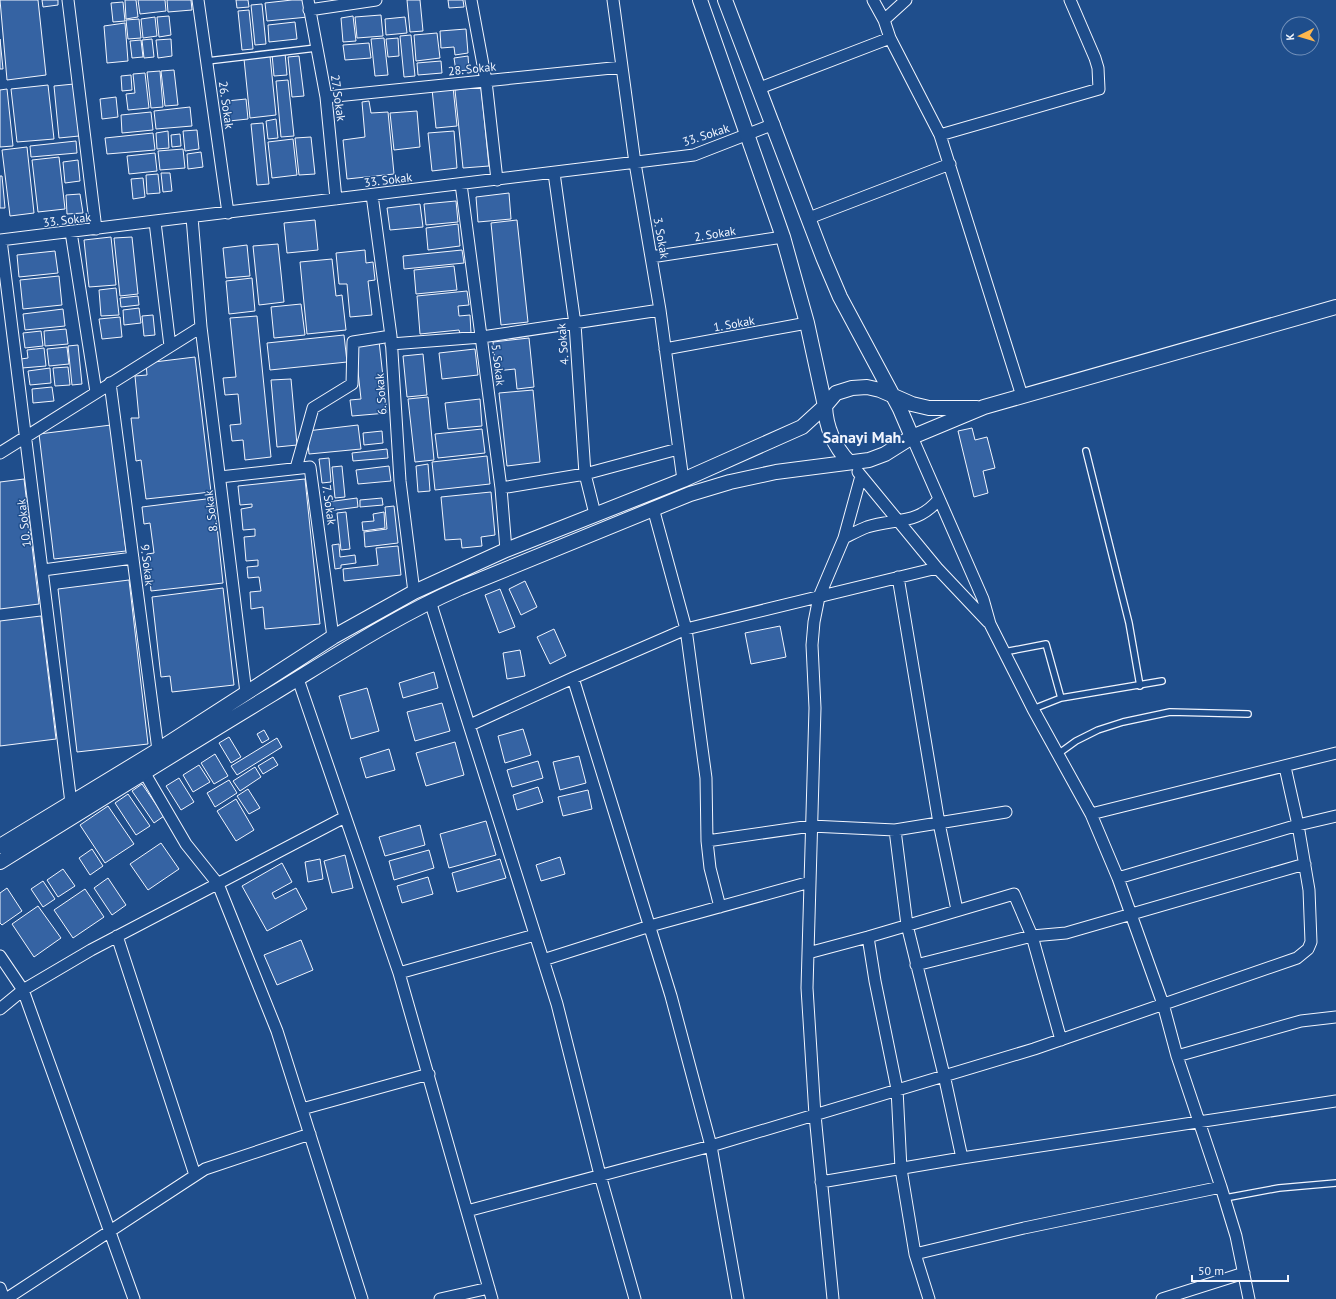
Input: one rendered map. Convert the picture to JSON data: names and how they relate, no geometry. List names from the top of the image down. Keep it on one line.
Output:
{"streets":{"street":["28. Sokak","27. Sokak","26. Sokak","33. Sokak","2. Sokak","3. Sokak","1. Sokak","4. Sokak","5. Sokak","6. Sokak","7. Sokak","8. Sokak","10. Sokak","9. Sokak"]},"crossings":[["28. Sokak","27. Sokak"],["28. Sokak","3. Sokak"],["27. Sokak","33. Sokak"],["26. Sokak","33. Sokak"],["33. Sokak","3. Sokak"],["33. Sokak","4. Sokak"],["33. Sokak","5. Sokak"],["33. Sokak","6. Sokak"],["33. Sokak","8. Sokak"],["33. Sokak","10. Sokak"],["2. Sokak","3. Sokak"],["3. Sokak","1. Sokak"],["7. Sokak","8. Sokak"]],"districts":["Sanayi Mah."],"scale_bar":"50 m","north":"left"}
